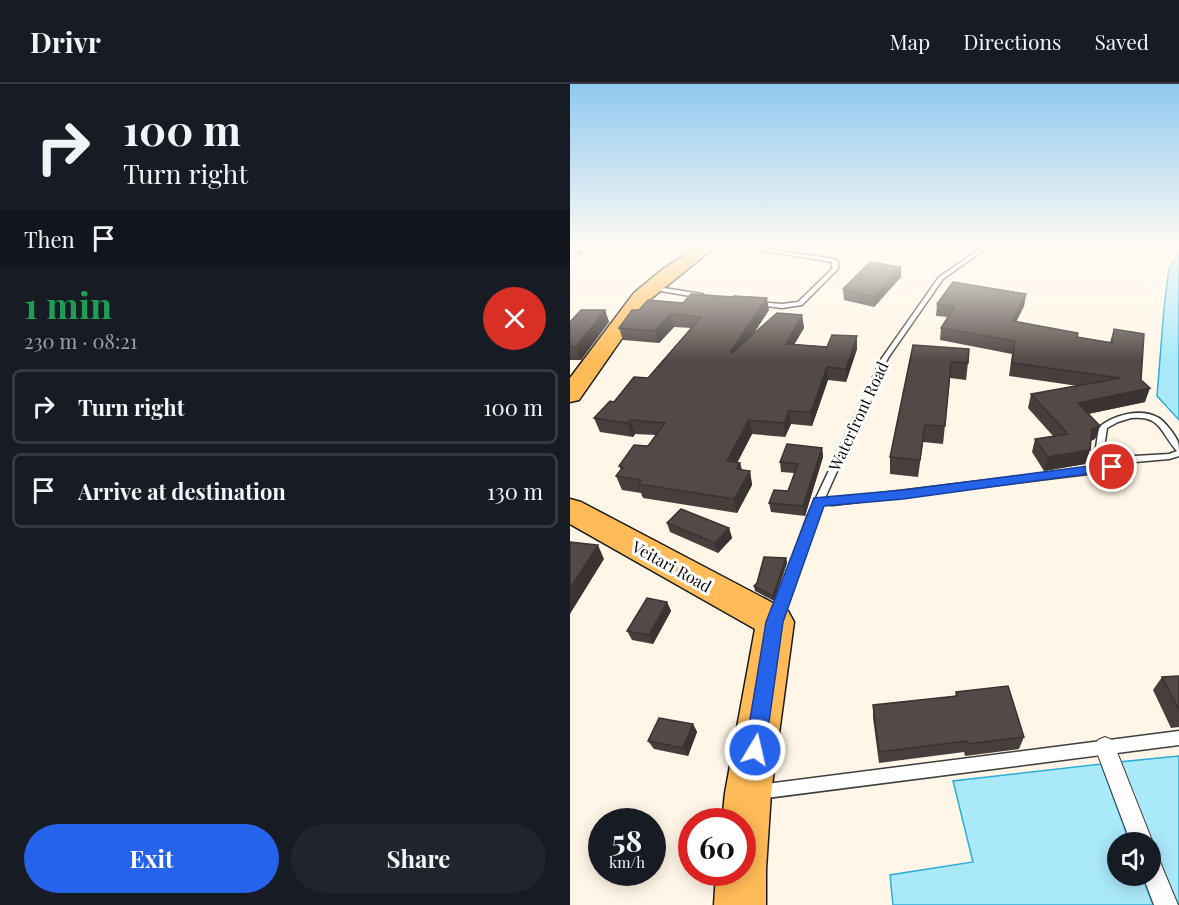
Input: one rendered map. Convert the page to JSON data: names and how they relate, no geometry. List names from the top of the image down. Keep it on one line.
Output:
{"streets":{"main road":["Waterfront Road","Veitari Road"]},"crossings":[["Waterfront Road","Veitari Road"]],"page":{"header":"Drivr","nav":["Map","Directions","Saved"],"turn":["100 m","Turn right"],"then":"Then","heading":["1 min","230 m · 08:21"],"list":[{"name":"Turn right","value":"100 m"},{"name":"Arrive at destination","value":"130 m"}],"speed":"58 km/h","limit":"60","buttons":["Exit","Share"]}}
